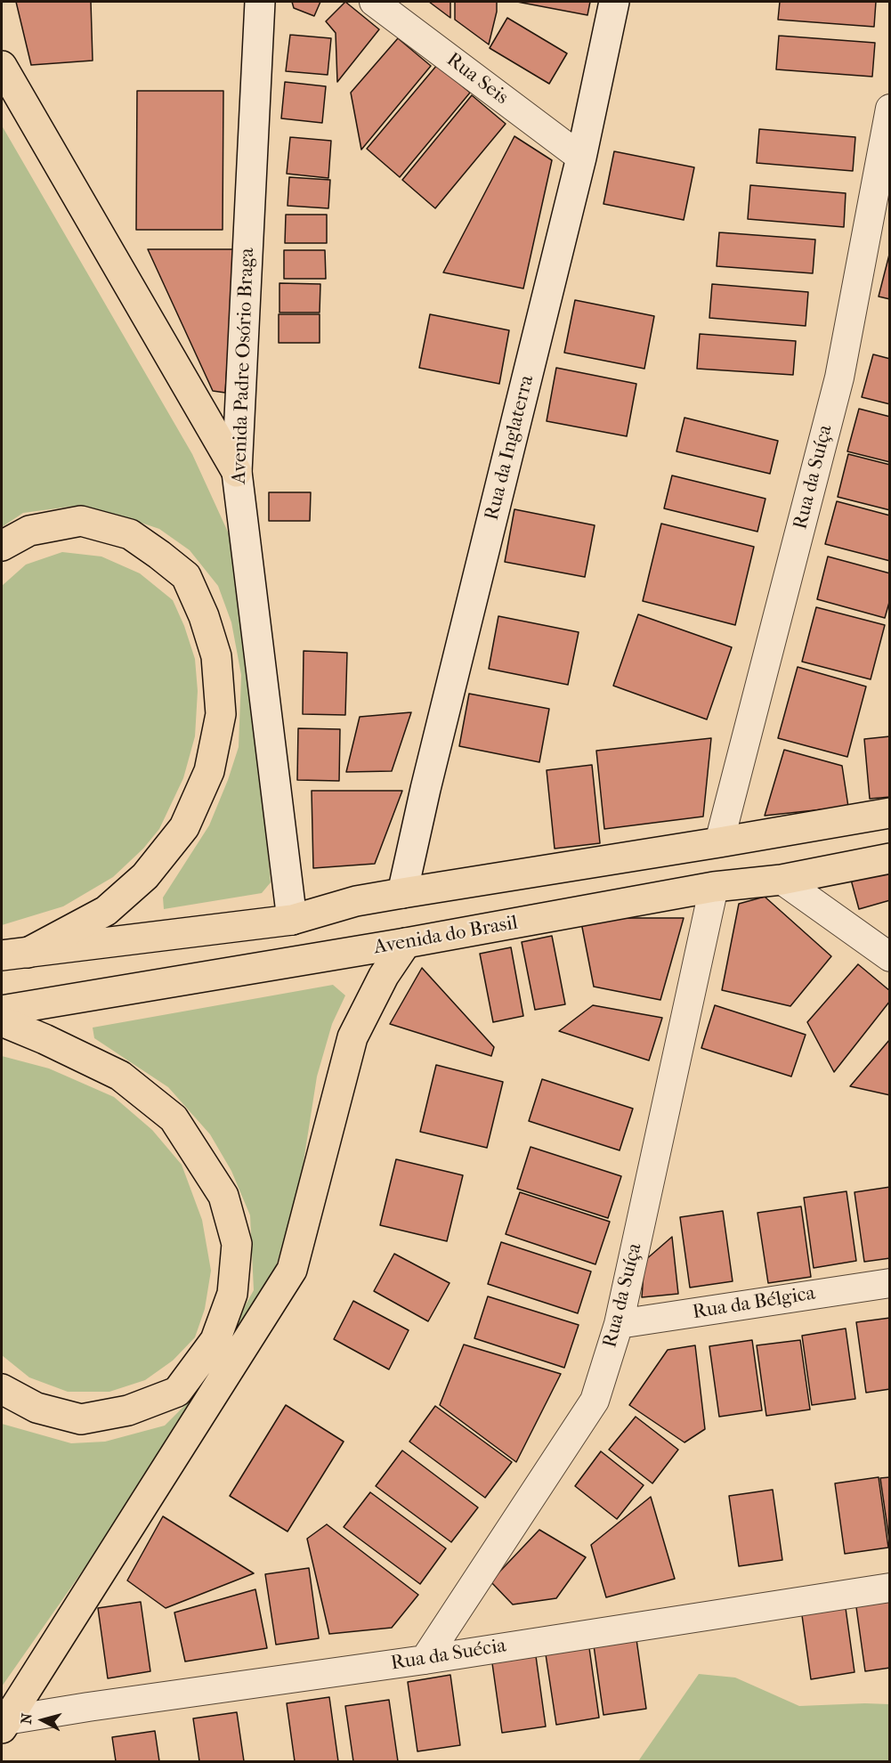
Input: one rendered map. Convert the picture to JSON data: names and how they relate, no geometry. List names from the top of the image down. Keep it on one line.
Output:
{"streets":{"main road":["Avenida do Brasil"],"street":["Rua Seis","Avenida Padre Osório Braga","Rua da Inglaterra","Rua da Suíça","Rua da Bélgica","Rua da Suécia"]},"crossings":[["Rua Seis","Rua da Inglaterra"],["Rua da Suíça","Avenida do Brasil"],["Rua da Suíça","Rua da Bélgica"],["Rua da Suíça","Rua da Suécia"]],"north":"left"}
